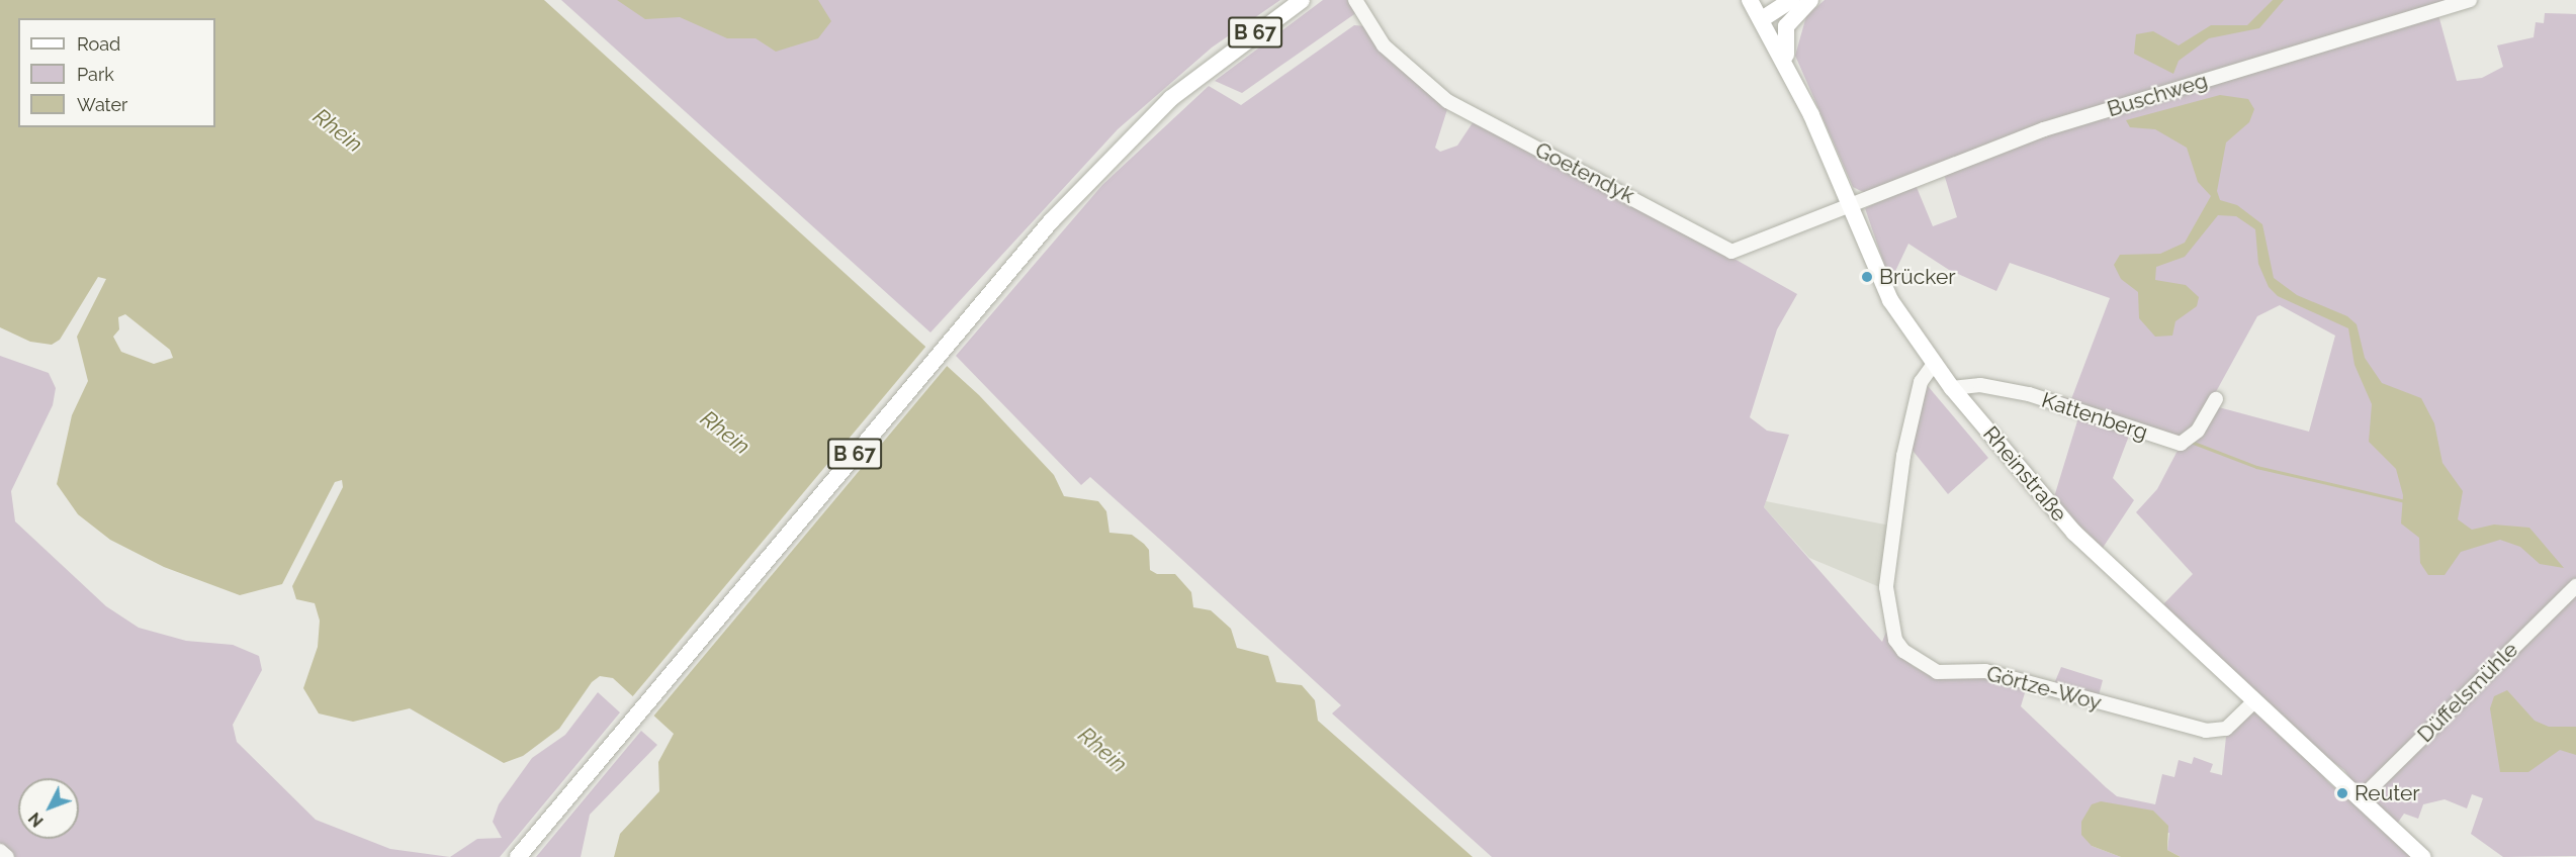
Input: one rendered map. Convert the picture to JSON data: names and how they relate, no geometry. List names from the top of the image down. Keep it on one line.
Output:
{"streets":{"main road":["B 67","Rheinstraße"],"street":["Buschweg","Goetendyk","Kattenberg","Görtze-Woy","Düffelsmühle"]},"crossings":[["Buschweg","Goetendyk"],["Buschweg","Rheinstraße"],["Goetendyk","Rheinstraße"],["Kattenberg","Rheinstraße"],["Rheinstraße","Görtze-Woy"],["Rheinstraße","Düffelsmühle"]],"water":["Rhein"],"places":["Brücker","Reuter"],"legend":["Road","Park","Water"],"north":"bottom left"}
